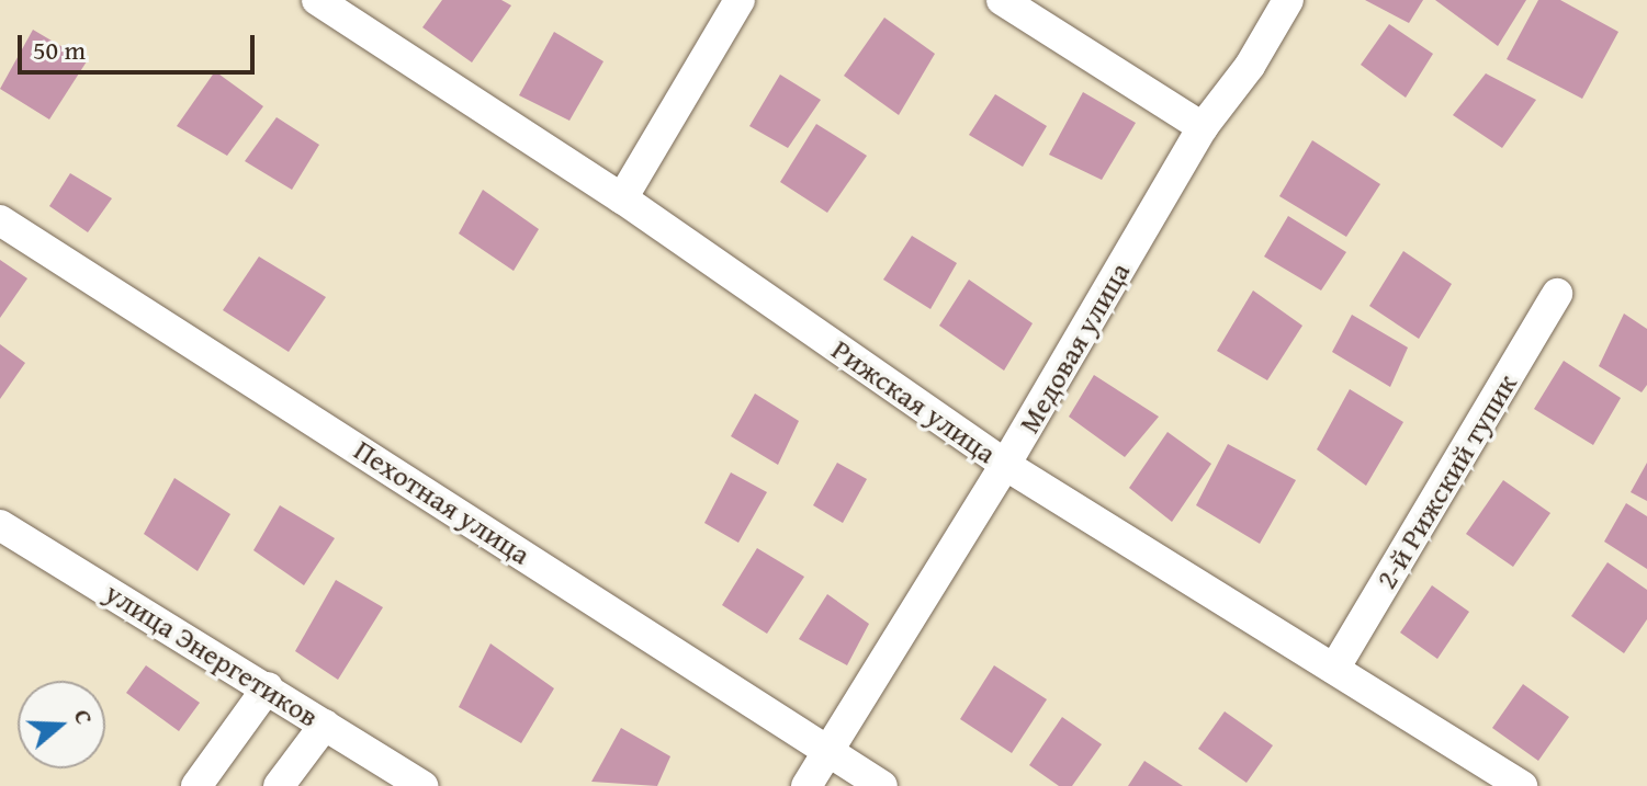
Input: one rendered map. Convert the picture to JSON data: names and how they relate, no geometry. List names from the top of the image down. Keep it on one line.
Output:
{"streets":{"street":["Медовая улица","Рижская улица","2-й Рижский тупик","Пехотная улица","улица Энергетиков"]},"crossings":[["Медовая улица","Рижская улица"],["Медовая улица","Пехотная улица"],["Рижская улица","2-й Рижский тупик"]],"scale_bar":"50 m","north":"right"}
